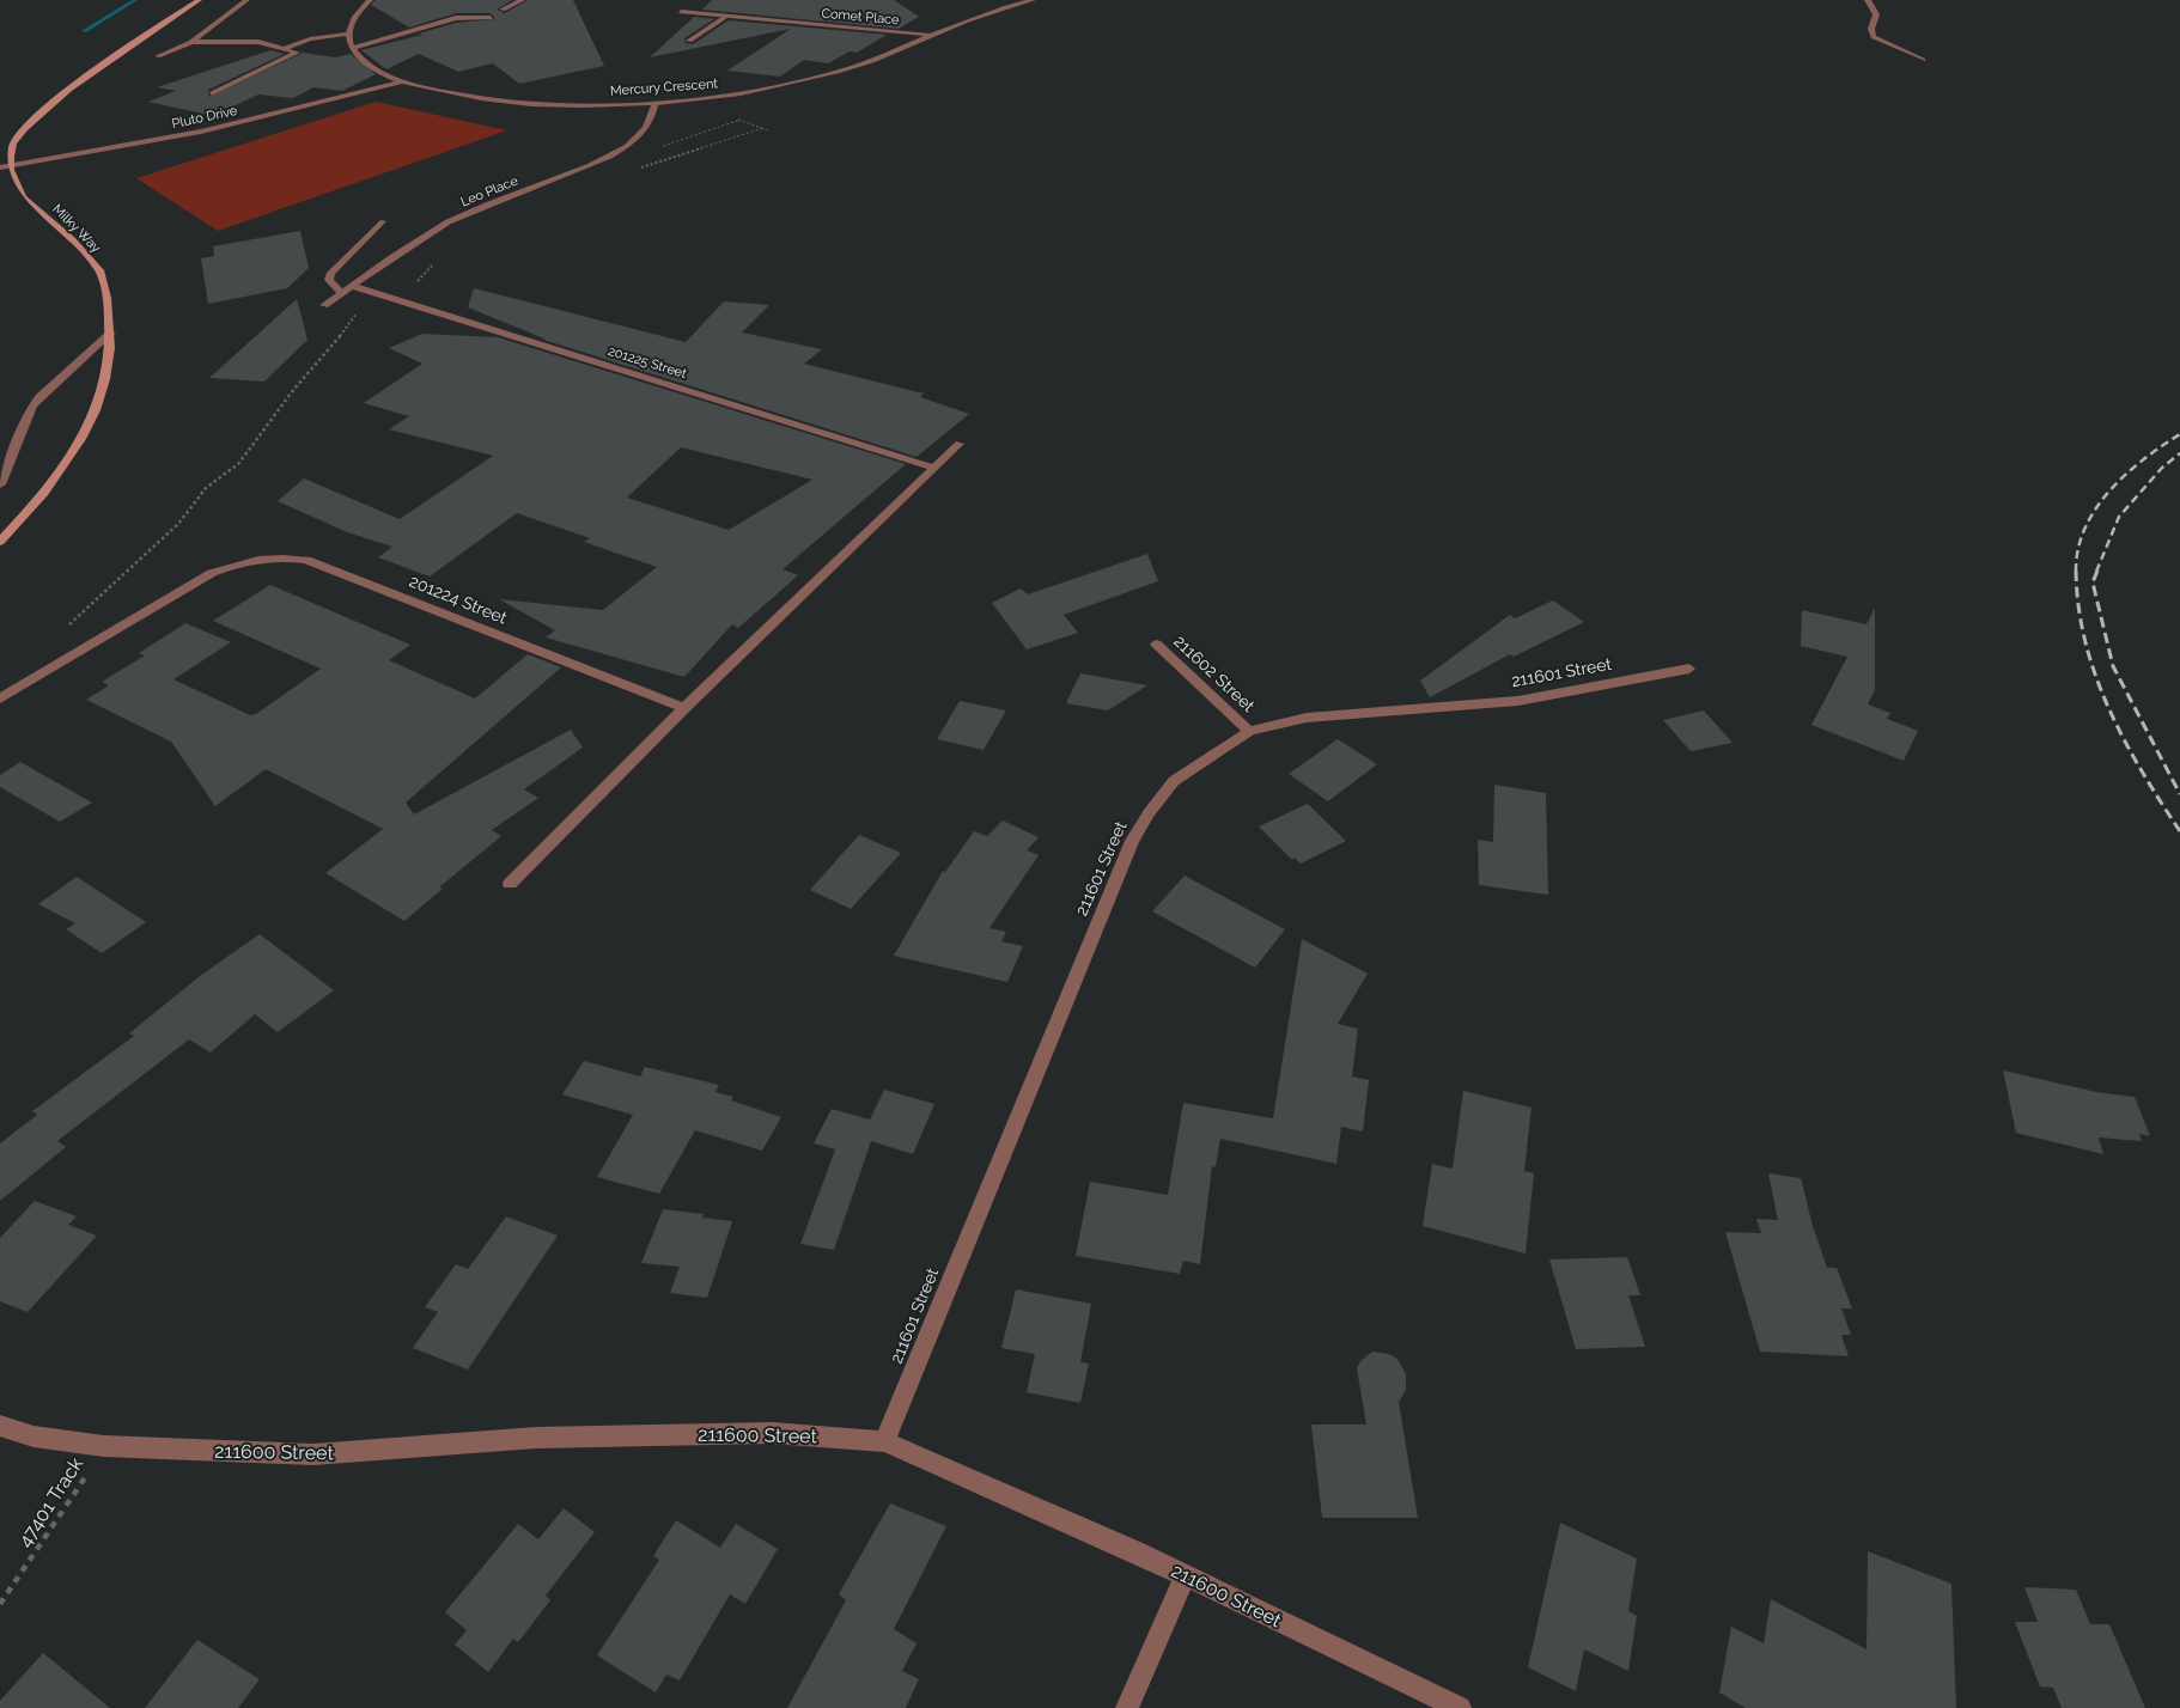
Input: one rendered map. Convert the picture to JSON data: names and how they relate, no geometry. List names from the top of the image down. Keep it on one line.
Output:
{"streets":{"street":["Comet Place","Mercury Crescent","Pluto Drive","Leo Place","Milky Way","201225 Street","201224 Street","211601 Street","211602 Street","211600 Street"],"path":["47401 Track"]},"crossings":[["Comet Place","Mercury Crescent"],["Mercury Crescent","Pluto Drive"],["Mercury Crescent","Leo Place"],["Pluto Drive","Milky Way"],["Leo Place","201225 Street"],["211601 Street","211602 Street"],["211601 Street","211600 Street"],["211600 Street","47401 Track"]]}
